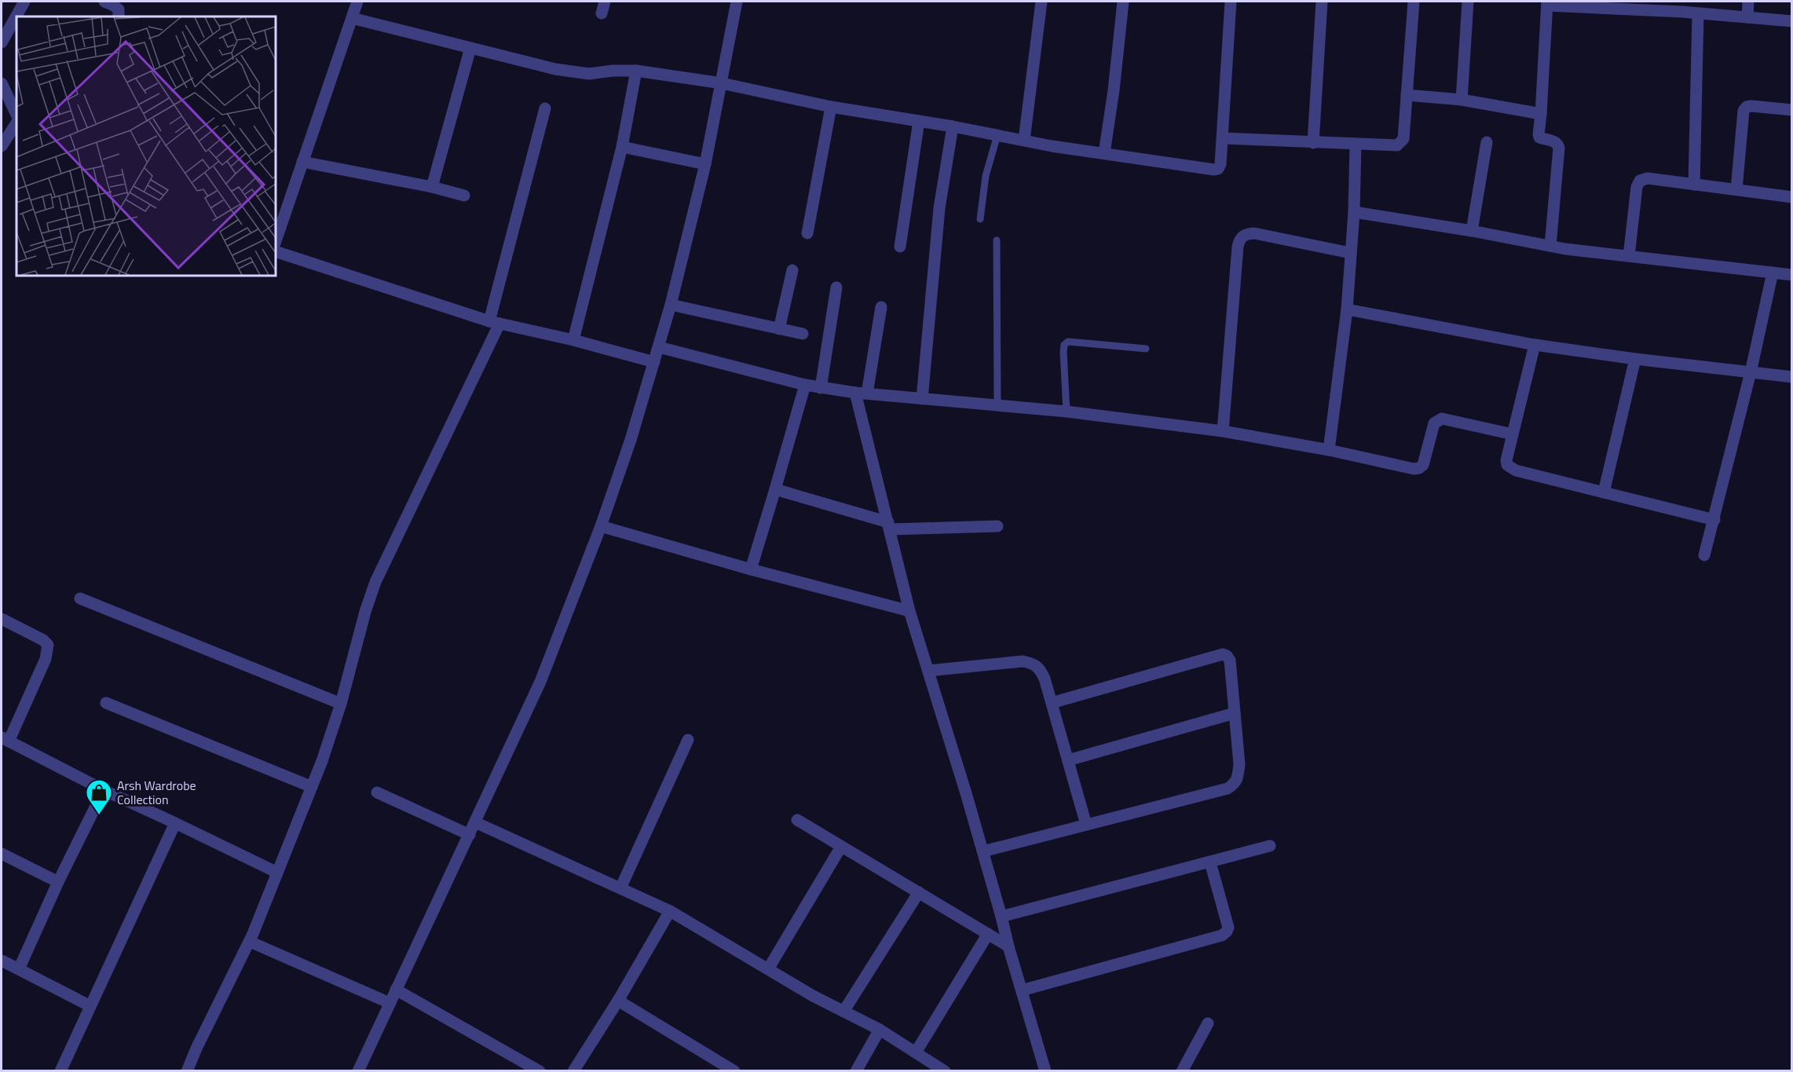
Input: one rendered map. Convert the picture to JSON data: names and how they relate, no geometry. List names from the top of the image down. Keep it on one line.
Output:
{"places":{"shop":["Arsh Wardrobe Collection"]}}
